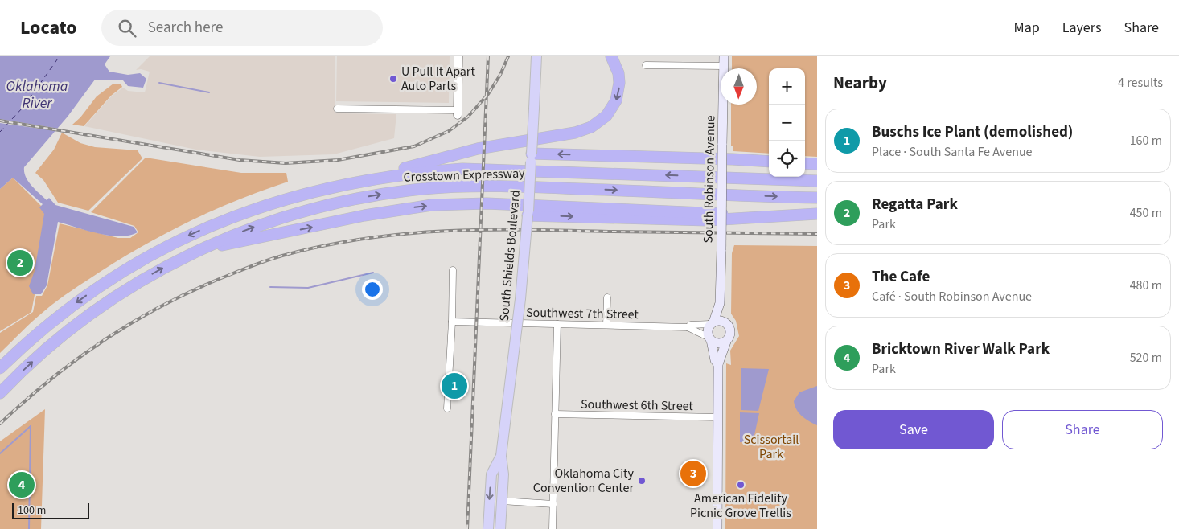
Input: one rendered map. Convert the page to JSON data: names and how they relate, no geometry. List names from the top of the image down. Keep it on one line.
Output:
{"streets":{"highway":["Crosstown Expressway"],"main road":["South Robinson Avenue","South Shields Boulevard"],"street":["Southwest 7th Street","Southwest 6th Street"]},"crossings":[["South Robinson Avenue","Southwest 7th Street"]],"water":["Oklahoma River"],"parks":["Scissortail Park"],"places":["U Pull It Apart Auto Parts","Oklahoma City Convention Center","American Fidelity Picnic Grove Trellis"],"scale_bar":"100 m","north":"bottom","page":{"header":"Locato","search":"Search here","nav":["Map","Layers","Share"],"heading":["Nearby","4 results"],"map_buttons":["+","−"],"list":[{"mark":"1","name":"Buschs Ice Plant (demolished)","note":"Place · South Santa Fe Avenue","value":"160 m"},{"mark":"2","name":"Regatta Park","note":"Park","value":"450 m"},{"mark":"3","name":"The Cafe","note":"Café · South Robinson Avenue","value":"480 m"},{"mark":"4","name":"Bricktown River Walk Park","note":"Park","value":"520 m"}],"pins":["2","1","3","4"],"buttons":["Save","Share"],"scale":"100 m"}}
